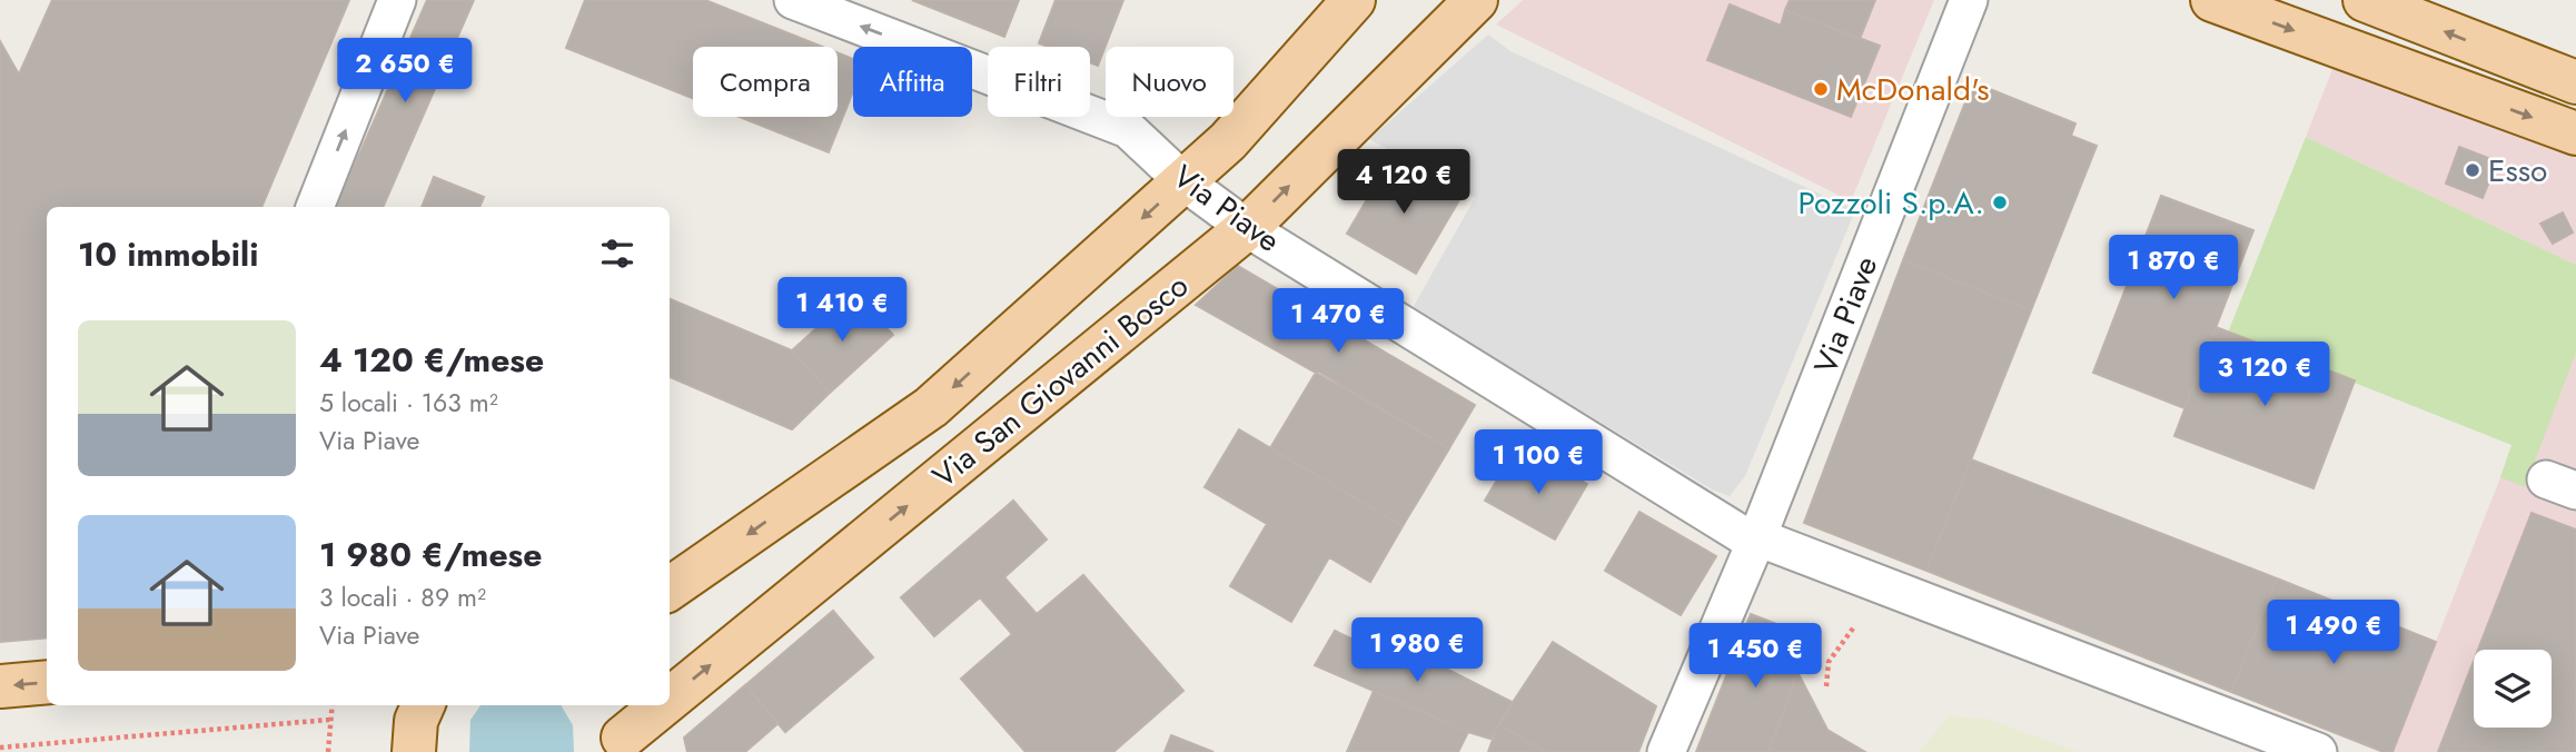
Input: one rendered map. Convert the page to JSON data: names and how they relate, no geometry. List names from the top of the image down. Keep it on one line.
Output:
{"streets":{"main road":["Via San Giovanni Bosco"],"street":["Via Piave"]},"crossings":[["Via Piave","Via San Giovanni Bosco"]],"places":["McDonald's","Esso","Pozzoli S.p.A."],"page":{"price":["2 650 €","4 120 €","1 870 €","1 410 €","1 470 €","3 120 €","1 100 €","1 490 €","1 980 €","1 450 €"],"chip":["Compra","Affitta","Filtri","Nuovo"],"heading":"10 immobili","list":[{"name":"4 120 €/mese","note":"5 locali · 163 m² · Via Piave"},{"name":"1 980 €/mese","note":"3 locali · 89 m² · Via Piave"}]}}
